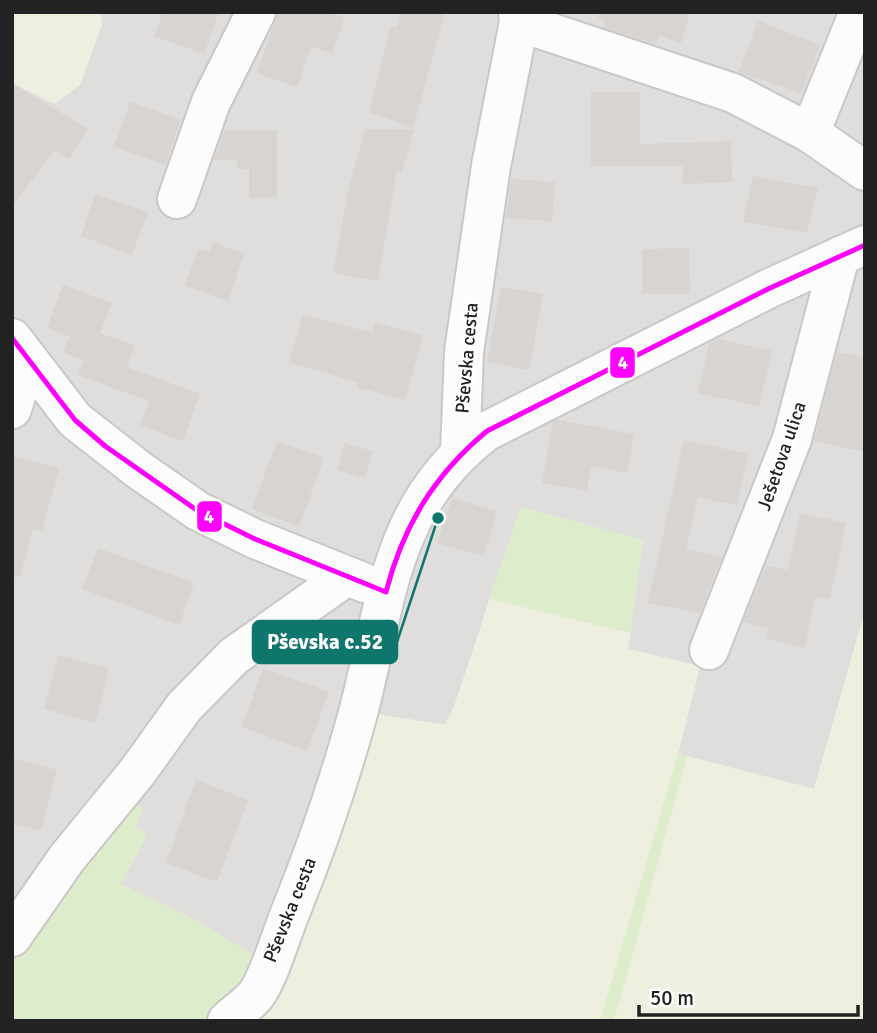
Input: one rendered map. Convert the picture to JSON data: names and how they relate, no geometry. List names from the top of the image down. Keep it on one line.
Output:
{"streets":{"street":["Pševska cesta","Ješetova ulica"]},"crossings":[["Pševska cesta","Ješetova ulica"]],"places":["Pševska c.52"],"lines":["transit line 4"],"scale_bar":"50 m"}
